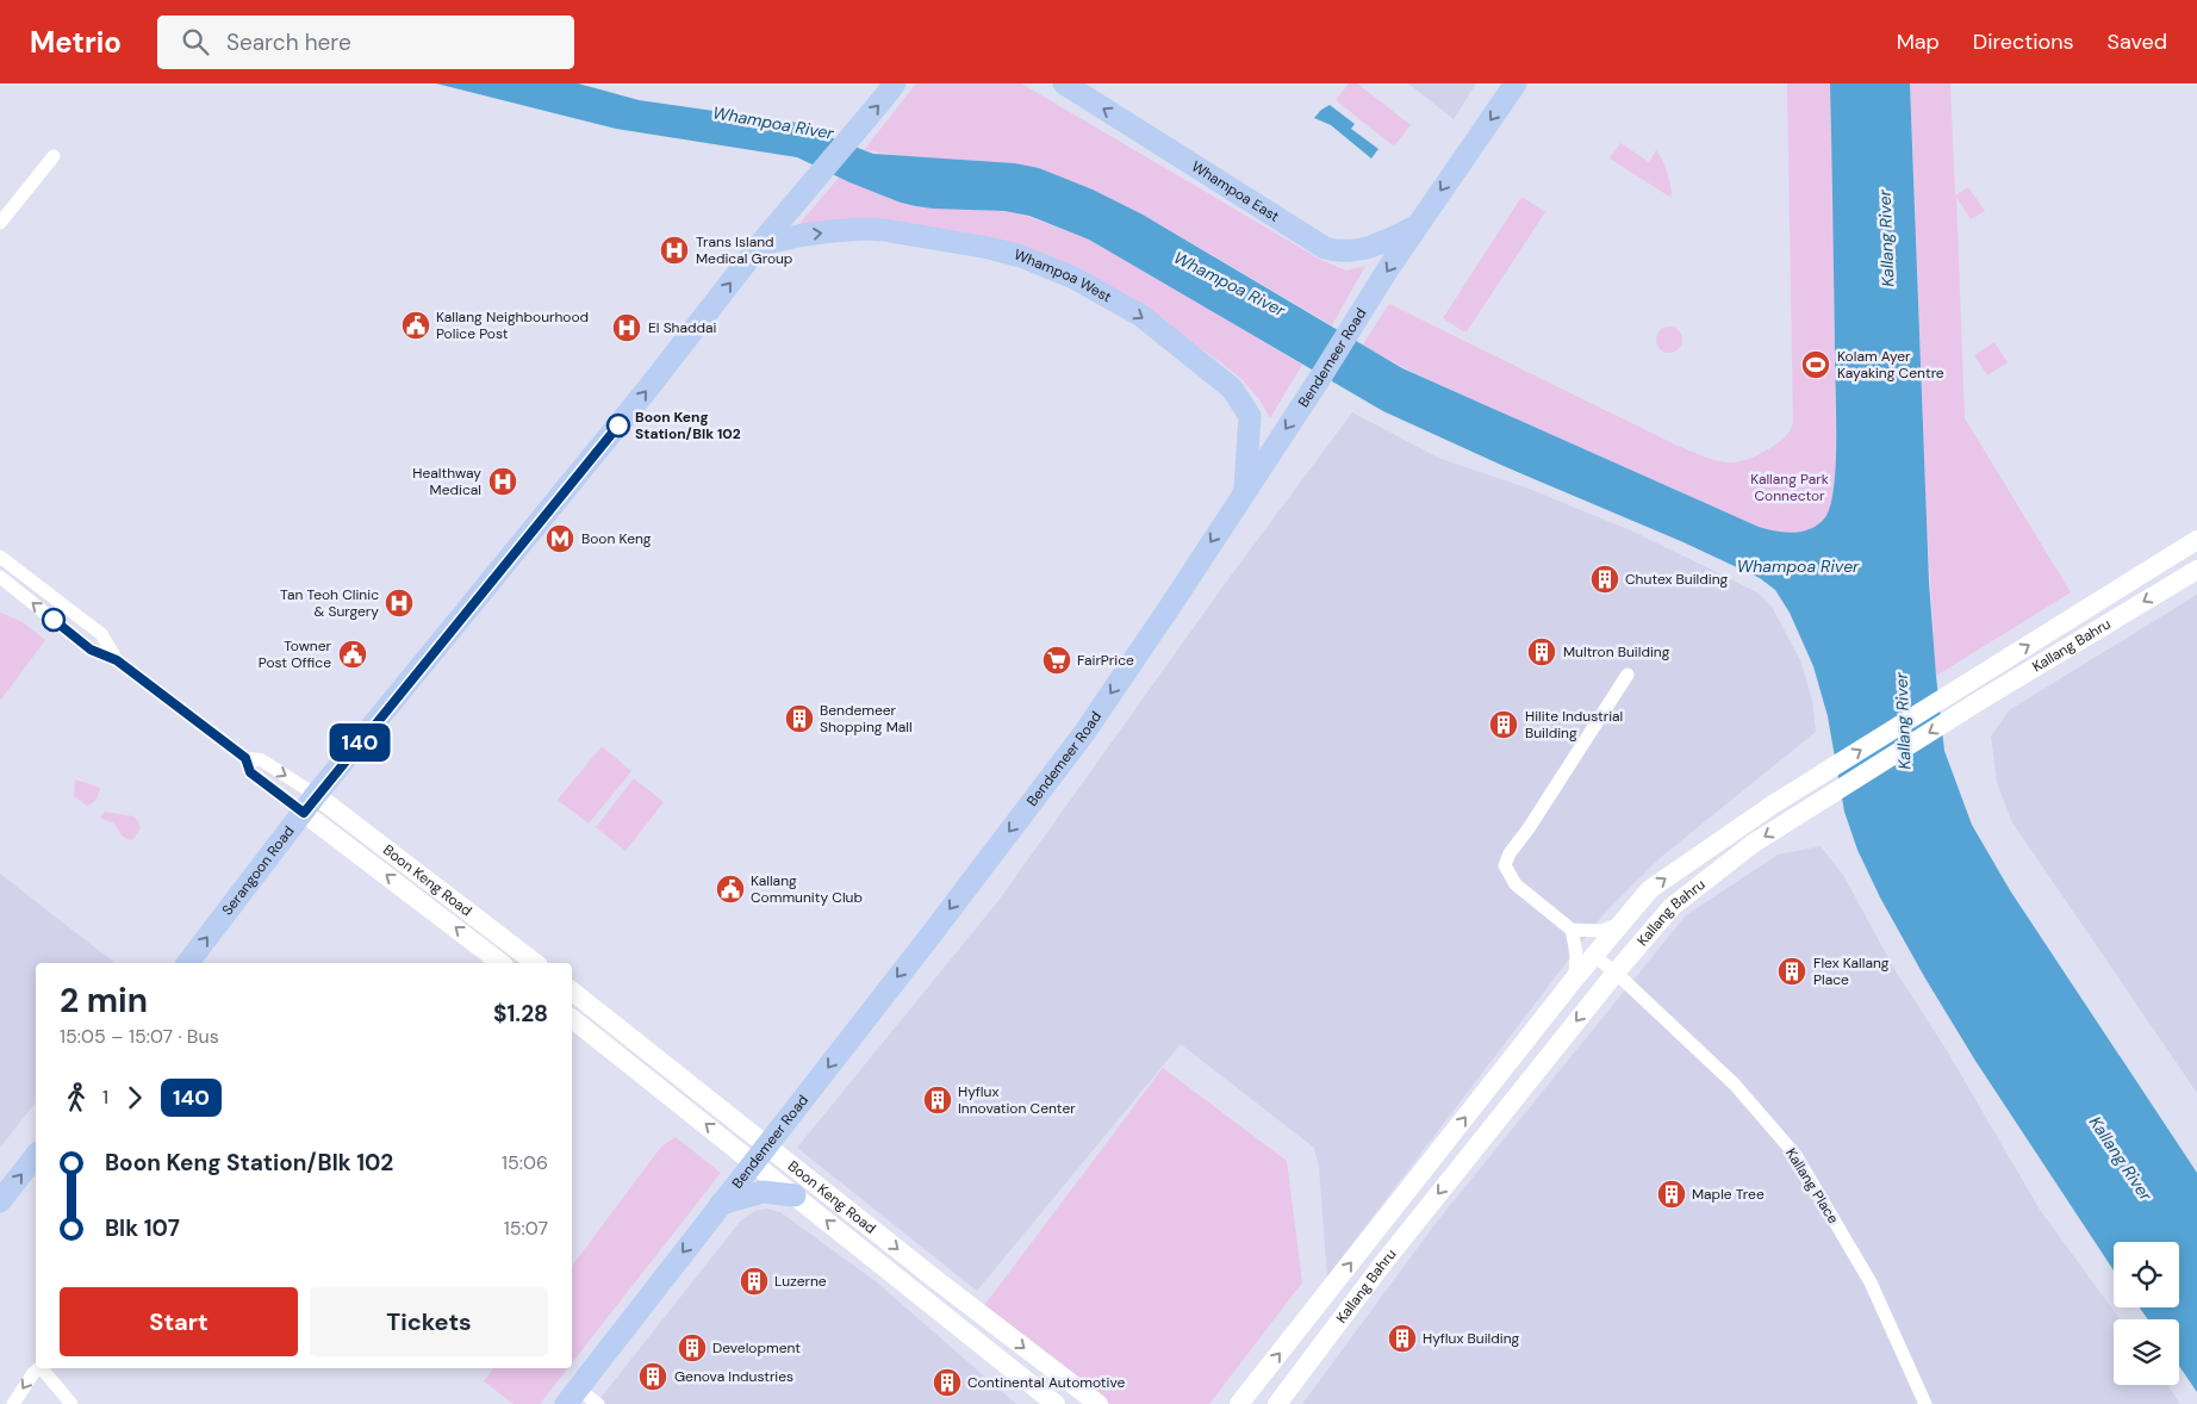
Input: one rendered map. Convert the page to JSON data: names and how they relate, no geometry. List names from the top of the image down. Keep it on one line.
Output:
{"streets":{"main road":["Whampoa East","Whampoa West","Bendemeer Road","Kallang Bahru","Serangoon Road","Boon Keng Road"],"street":["Kallang Place"]},"crossings":[["Whampoa East","Bendemeer Road"],["Whampoa West","Bendemeer Road"],["Whampoa West","Serangoon Road"],["Bendemeer Road","Boon Keng Road"],["Kallang Bahru","Kallang Place"],["Serangoon Road","Boon Keng Road"]],"one_way":["Whampoa East","Whampoa West","Bendemeer Road","Serangoon Road"],"water":["Whampoa River","Kallang River"],"parks":["Kallang Park Connector"],"places":{"hospital":["Trans Island Medical Group","El Shaddai","Healthway Medical","Tan Teoh Clinic & Surgery"],"public building":["Kallang Neighbourhood Police Post","Towner Post Office","Kallang Community Club"],"sports":["Kolam Ayer Kayaking Centre"],"other":["Boon Keng Station/Blk 102"],"metro station":["Boon Keng"],"building":["Chutex Building","Multron Building","Bendemeer Shopping Mall","Hilite Industrial Building","Flex Kallang Place","Hyflux Innovation Center","Maple Tree","Luzerne","Hyflux Building","Development","Genova Industries","Continental Automotive"],"supermarket":["FairPrice"]},"lines":["bus line 140"],"page":{"header":"Metrio","search":"Search here","nav":["Map","Directions","Saved"],"on_map":"140","heading":["2 min","15:05 – 15:07 · Bus","$1.28"],"legs":["1","140"],"list":[{"name":"Boon Keng Station/Blk 102","value":"15:06"},{"name":"Blk 107","value":"15:07"}],"buttons":["Start","Tickets"]}}
